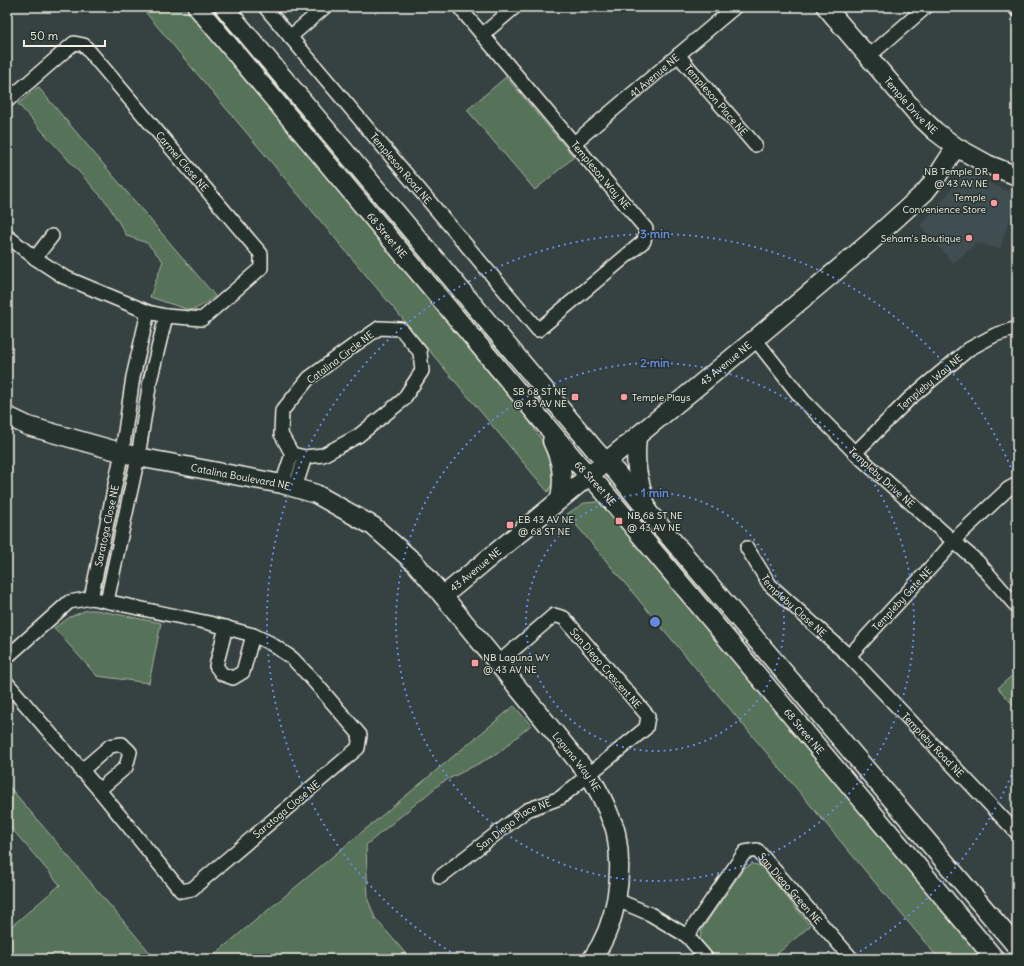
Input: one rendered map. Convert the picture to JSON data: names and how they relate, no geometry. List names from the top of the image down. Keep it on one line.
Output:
{"streets":{"main road":["Temple Drive NE","68 Street NE","43 Avenue NE","Catalina Boulevard NE","Laguna Way NE"],"street":["41 Avenue NE","Templeson Place NE","Carmel Close NE","Templeson Road NE","Templeson Way NE","Catalina Circle NE","Templeby Way NE","Templeby Drive NE","Saratoga Close NE","Templeby Gate NE","Templeby Close NE","San Diego Crescent NE","Templeby Road NE","San Diego Place NE","San Diego Green NE"]},"crossings":[["41 Avenue NE","Templeson Place NE"],["41 Avenue NE","Templeson Way NE"],["Temple Drive NE","43 Avenue NE"],["Templeson Road NE","Templeson Way NE"],["68 Street NE","43 Avenue NE"],["43 Avenue NE","Catalina Boulevard NE"],["43 Avenue NE","Templeby Drive NE"],["43 Avenue NE","Laguna Way NE"],["Templeby Way NE","Templeby Drive NE"],["Catalina Boulevard NE","Saratoga Close NE"],["Catalina Boulevard NE","Laguna Way NE"],["Templeby Drive NE","Templeby Gate NE"],["Templeby Gate NE","Templeby Close NE"],["Templeby Gate NE","Templeby Road NE"],["Templeby Close NE","Templeby Road NE"],["San Diego Crescent NE","Laguna Way NE"],["San Diego Crescent NE","San Diego Place NE"],["Laguna Way NE","San Diego Place NE"]],"places":{"transit":["NB Temple DR @ 43 AV NE","SB 68 ST NE @ 43 AV NE","NB 68 ST NE @ 43 AV NE","EB 43 AV NE @ 68 ST NE","NB Laguna WY @ 43 AV NE"],"other":["Temple Convenience Store","Seham's Boutique","Temple Plays"]},"scale_bar":"50 m","rings":["3 min","2 min","1 min"]}
